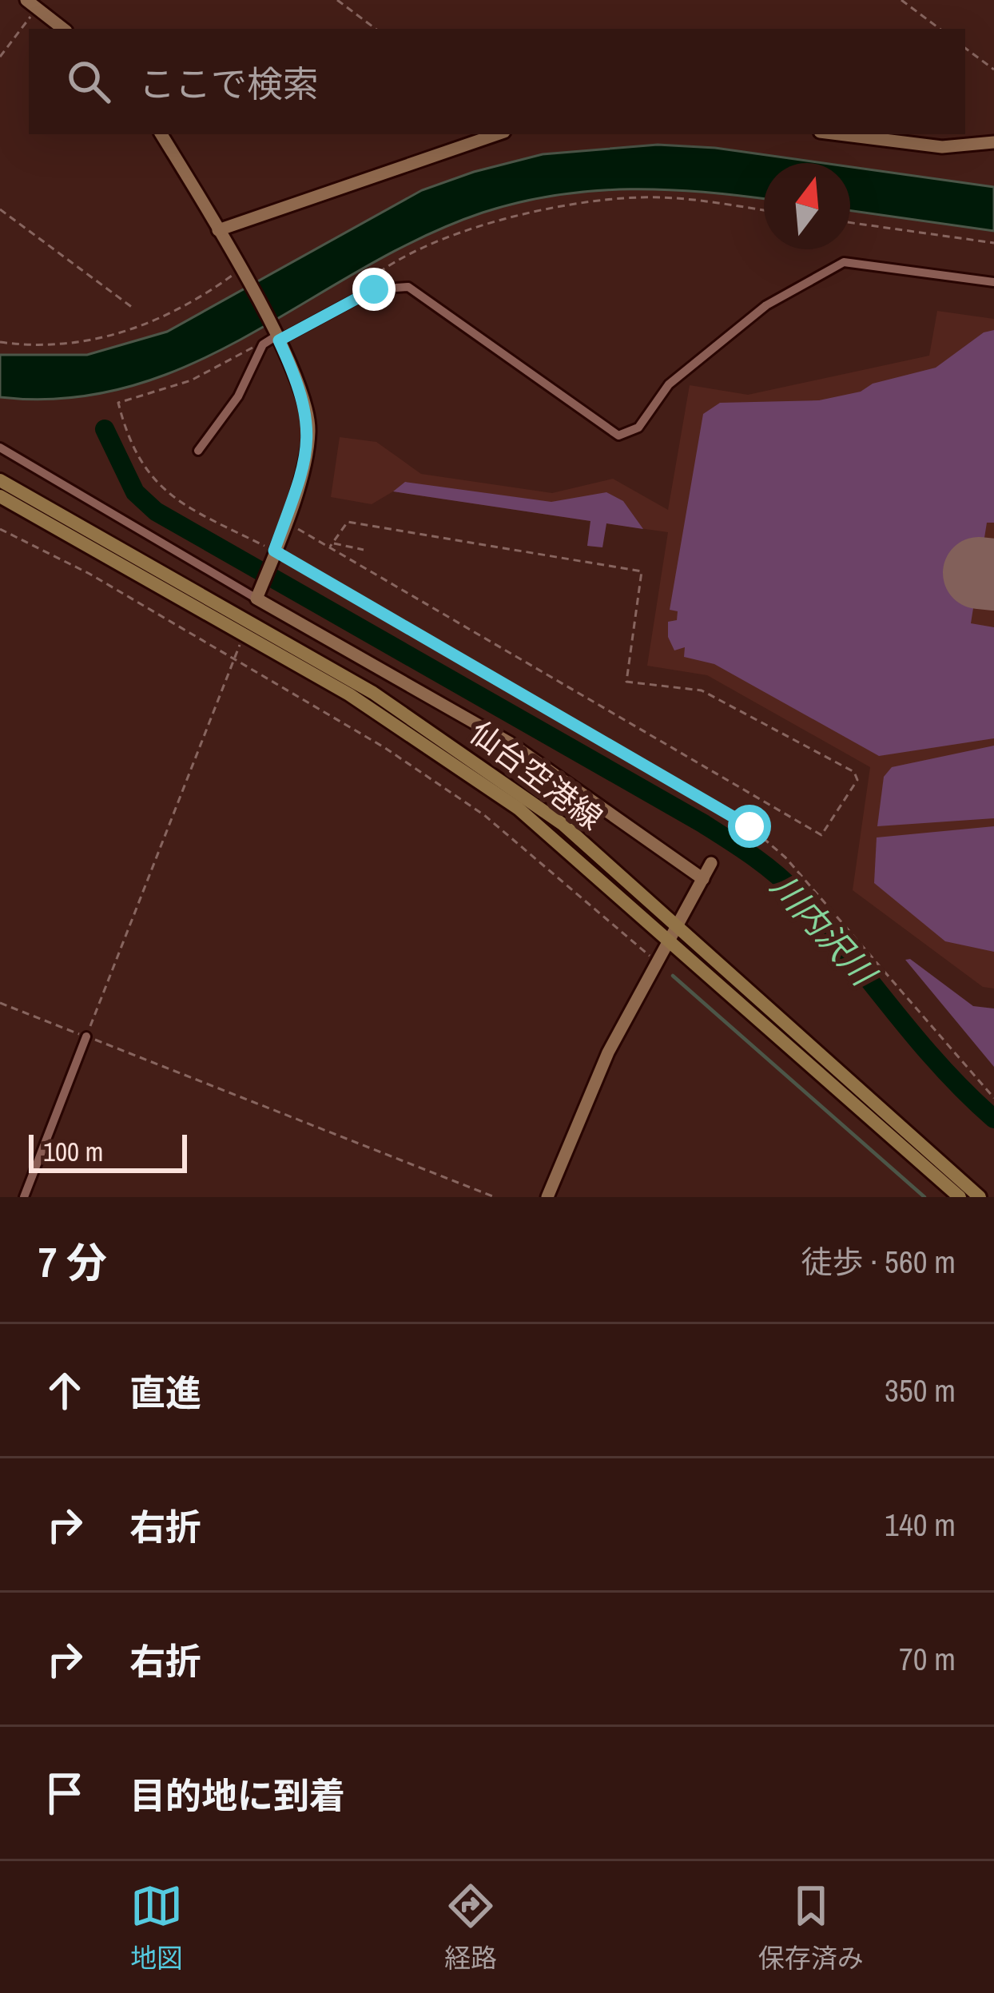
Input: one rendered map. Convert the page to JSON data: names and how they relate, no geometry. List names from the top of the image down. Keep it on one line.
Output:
{"streets":{"main road":["仙台空港線"]},"water":["川内沢川"],"scale_bar":"100 m","north":"top","page":{"search":"ここで検索","scale":"100 m","heading":["7 分","徒歩 · 560 m"],"list":[["直進","350 m"],["右折","140 m"],["右折","70 m"],"目的地に到着"],"nav":["地図","経路","保存済み"]}}
